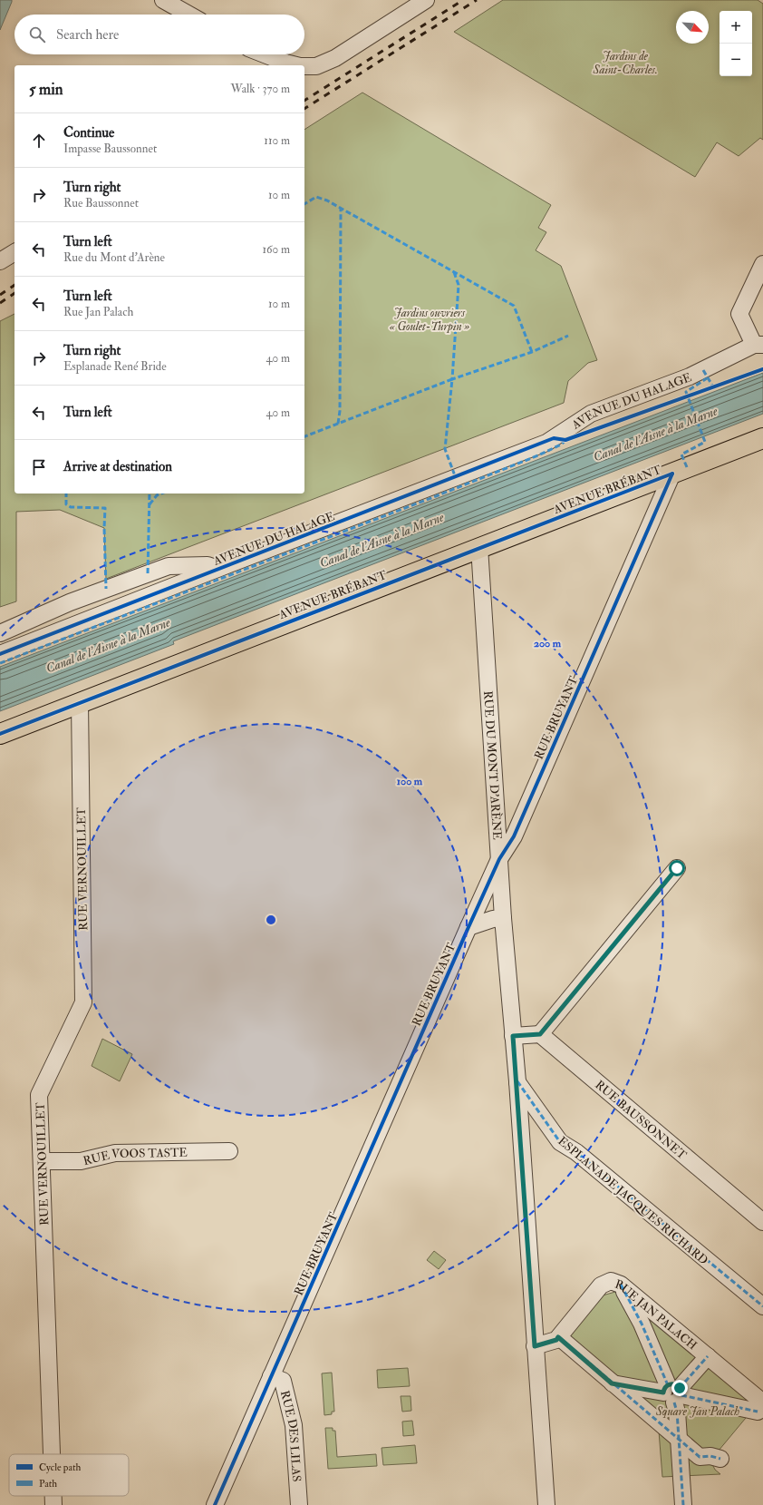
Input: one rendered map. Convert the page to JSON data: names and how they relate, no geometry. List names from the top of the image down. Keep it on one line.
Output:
{"streets":{"main road":["AVENUE BRÉBANT"],"street":["AVENUE DU HALAGE","RUE BRUYANT","RUE DU MONT D'ARÈNE","RUE VERNOUILLET","RUE BAUSSONNET","RUE VOOS TASTE","ESPLANADE JACQUES RICHARD","RUE JAN PALACH","RUE DES LILAS"]},"crossings":[["AVENUE BRÉBANT","RUE BRUYANT"],["AVENUE BRÉBANT","RUE DU MONT D'ARÈNE"],["AVENUE BRÉBANT","RUE VERNOUILLET"],["RUE BRUYANT","RUE DU MONT D'ARÈNE"],["RUE BRUYANT","RUE DES LILAS"],["RUE DU MONT D'ARÈNE","ESPLANADE JACQUES RICHARD"],["RUE DU MONT D'ARÈNE","RUE JAN PALACH"],["RUE VERNOUILLET","RUE VOOS TASTE"]],"water":["Canal de l'Aisne à la Marne"],"parks":["Jardins de Saint-Charles.","Jardins ouvriers « Goulet-Turpin »","Square Jan Palach"],"legend":["Cycle path","Path"],"north":"bottom right","page":{"map_buttons":["+","−"],"search":"Search here","heading":["5 min","Walk · 370 m"],"list":[["Continue","Impasse Baussonnet","110 m"],["Turn right","Rue Baussonnet","10 m"],["Turn left","Rue du Mont d'Arène","160 m"],["Turn left","Rue Jan Palach","10 m"],["Turn right","Esplanade René Bride","40 m"],["Turn left","40 m"],"Arrive at destination"]},"rings":["200 m","100 m"]}
